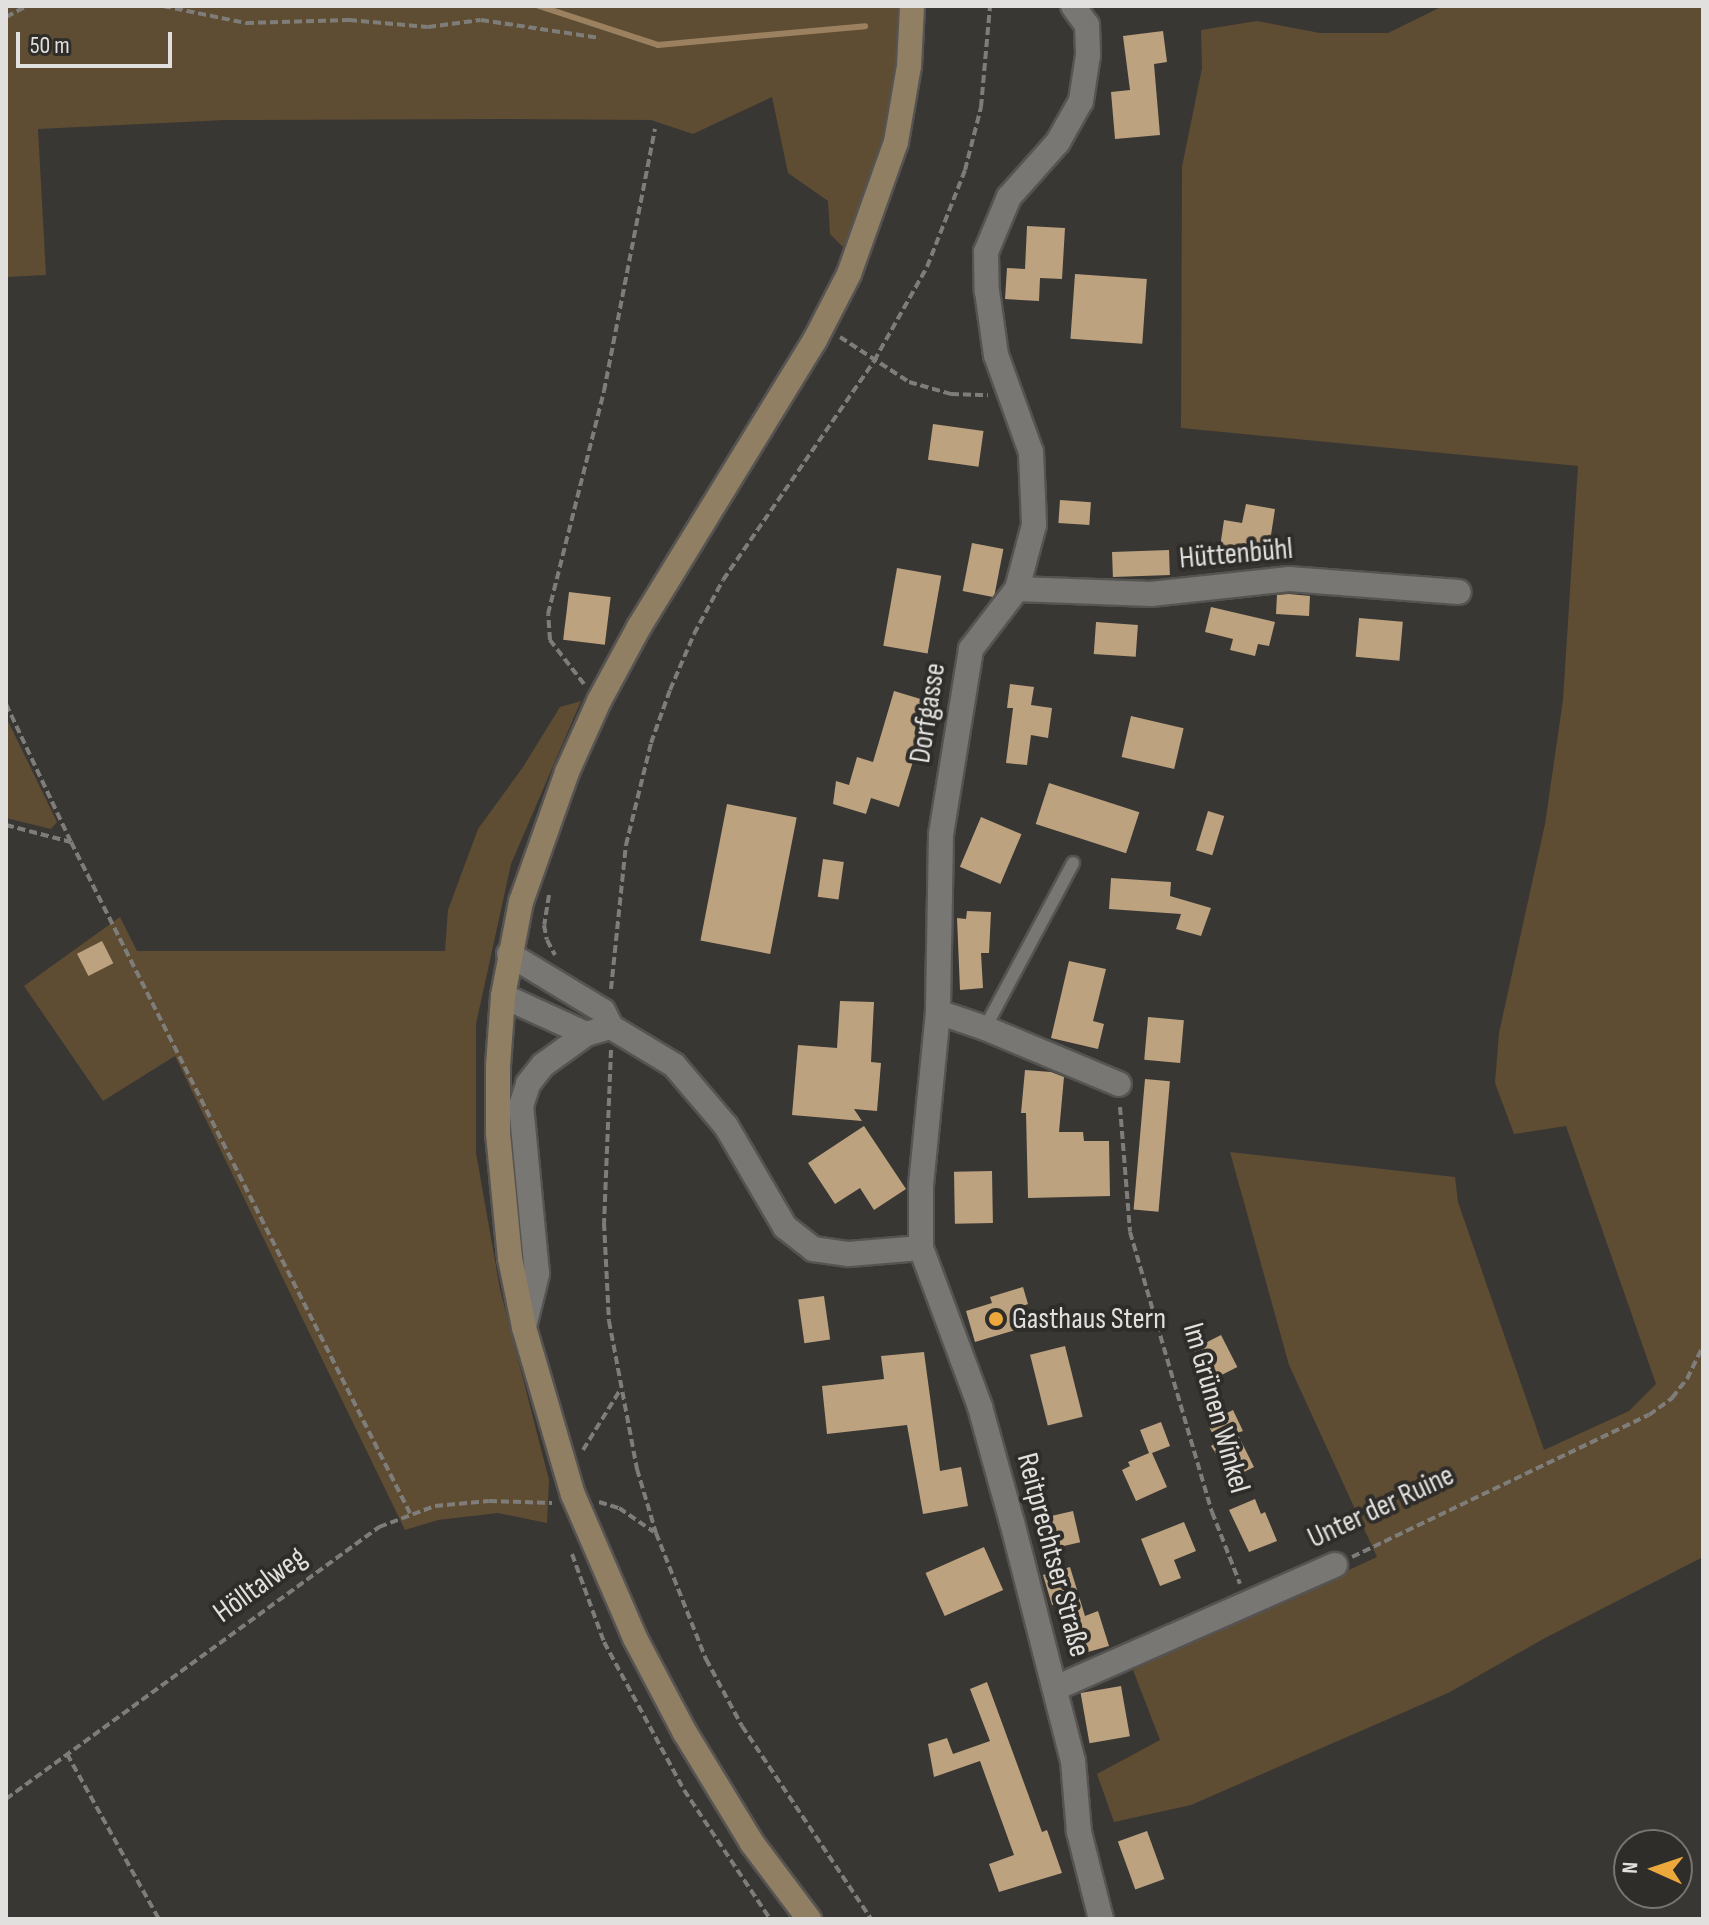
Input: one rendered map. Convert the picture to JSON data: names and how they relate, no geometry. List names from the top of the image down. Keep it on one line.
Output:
{"streets":{"street":["Hüttenbühl","Dorfgasse","Unter der Ruine","Reitprechtser Straße"],"path":["Im Grünen Winkel","Hölltalweg"]},"crossings":[["Hüttenbühl","Dorfgasse"],["Dorfgasse","Reitprechtser Straße"],["Im Grünen Winkel","Unter der Ruine"],["Unter der Ruine","Reitprechtser Straße"]],"places":["Gasthaus Stern"],"scale_bar":"50 m","north":"left"}
